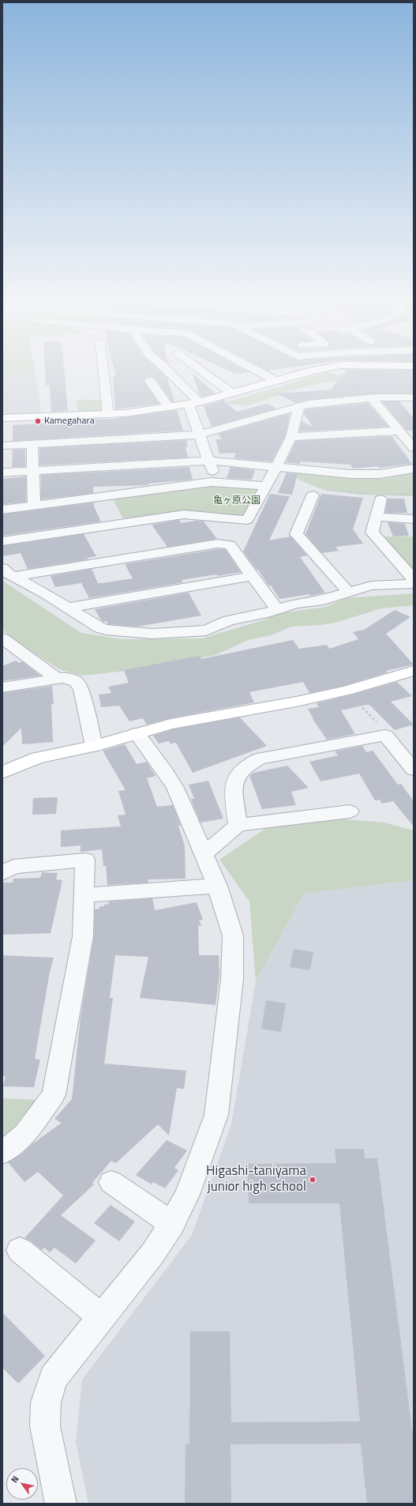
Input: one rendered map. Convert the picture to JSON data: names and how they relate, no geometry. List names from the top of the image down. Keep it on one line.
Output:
{"parks":["亀ヶ原公園"],"places":["Kamegahara","Higashi-taniyama junior high school"],"north":"top left"}
